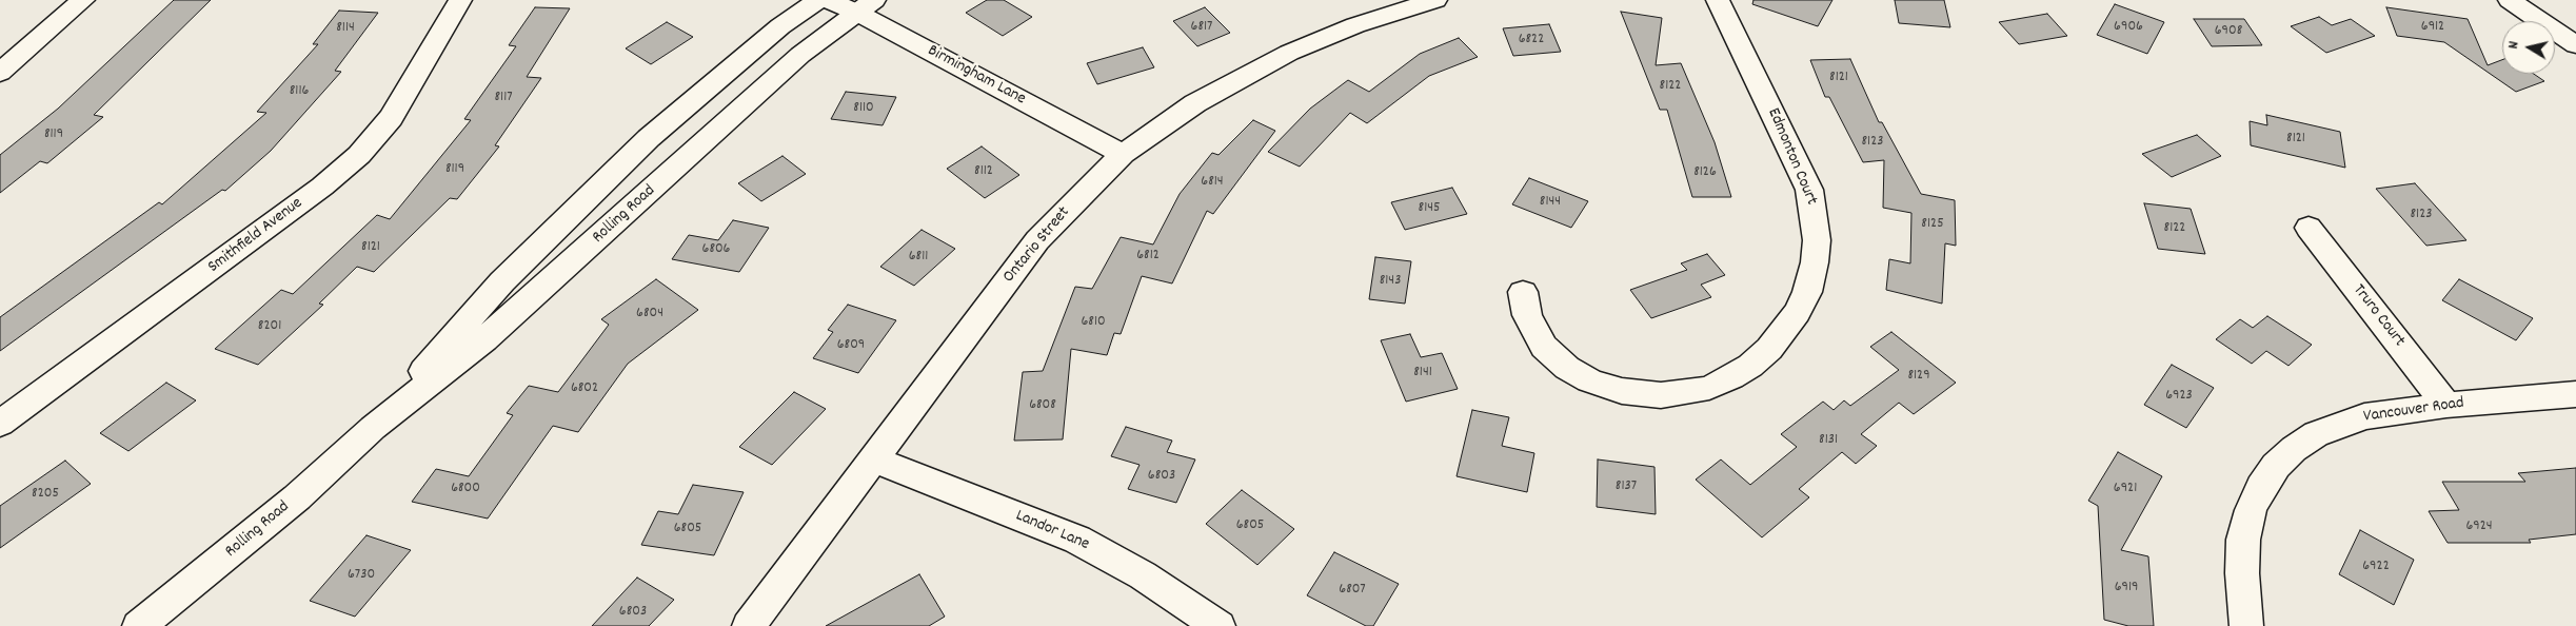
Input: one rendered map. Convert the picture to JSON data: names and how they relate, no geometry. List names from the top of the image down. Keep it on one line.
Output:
{"streets":{"street":["Birmingham Lane","Edmonton Court","Rolling Road","Smithfield Avenue","Ontario Street","Truro Court","Vancouver Road","Landor Lane"]},"crossings":[["Birmingham Lane","Rolling Road"],["Birmingham Lane","Ontario Street"],["Ontario Street","Landor Lane"],["Truro Court","Vancouver Road"]],"house_numbers":["6817","6906","6912","8114","6908","6822","8121","8122","8116","8117","8110","8119","8121","8123","8119","8112","8126","6814","8144","8145","8123","8125","8122","8121","6806","6812","6811","8143","6804","6810","8201","6809","8141","8129","6802","6923","6808","8131","6803","8137","6800","6921","8205","6805","6924","6805","6922","6730","6919","6807","6803"],"north":"left"}
